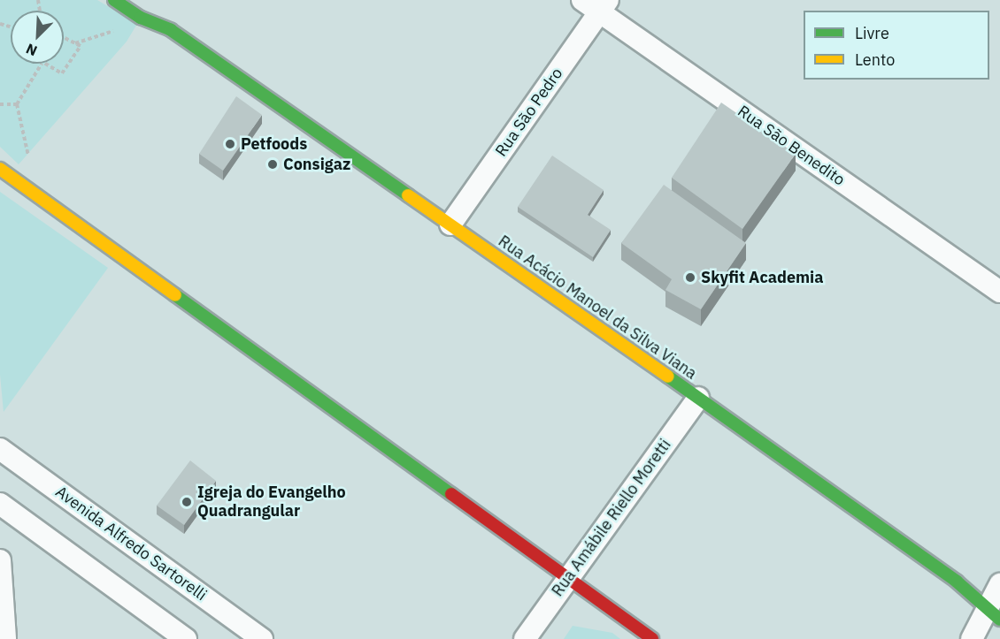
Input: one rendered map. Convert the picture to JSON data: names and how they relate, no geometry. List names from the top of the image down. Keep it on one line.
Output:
{"streets":{"main road":["Rua Acácio Manoel da Silva Viana"],"street":["Rua São Pedro","Rua São Benedito","Rua Amábile Riello Moretti","Avenida Alfredo Sartorelli"]},"crossings":[["Rua São Pedro","Rua São Benedito"],["Rua São Pedro","Rua Acácio Manoel da Silva Viana"],["Rua Acácio Manoel da Silva Viana","Rua Amábile Riello Moretti"]],"places":["Petfoods","Consigaz","Skyfit Academia","Igreja do Evangelho Quadrangular"],"legend":["Livre","Lento"],"north":"bottom left"}
